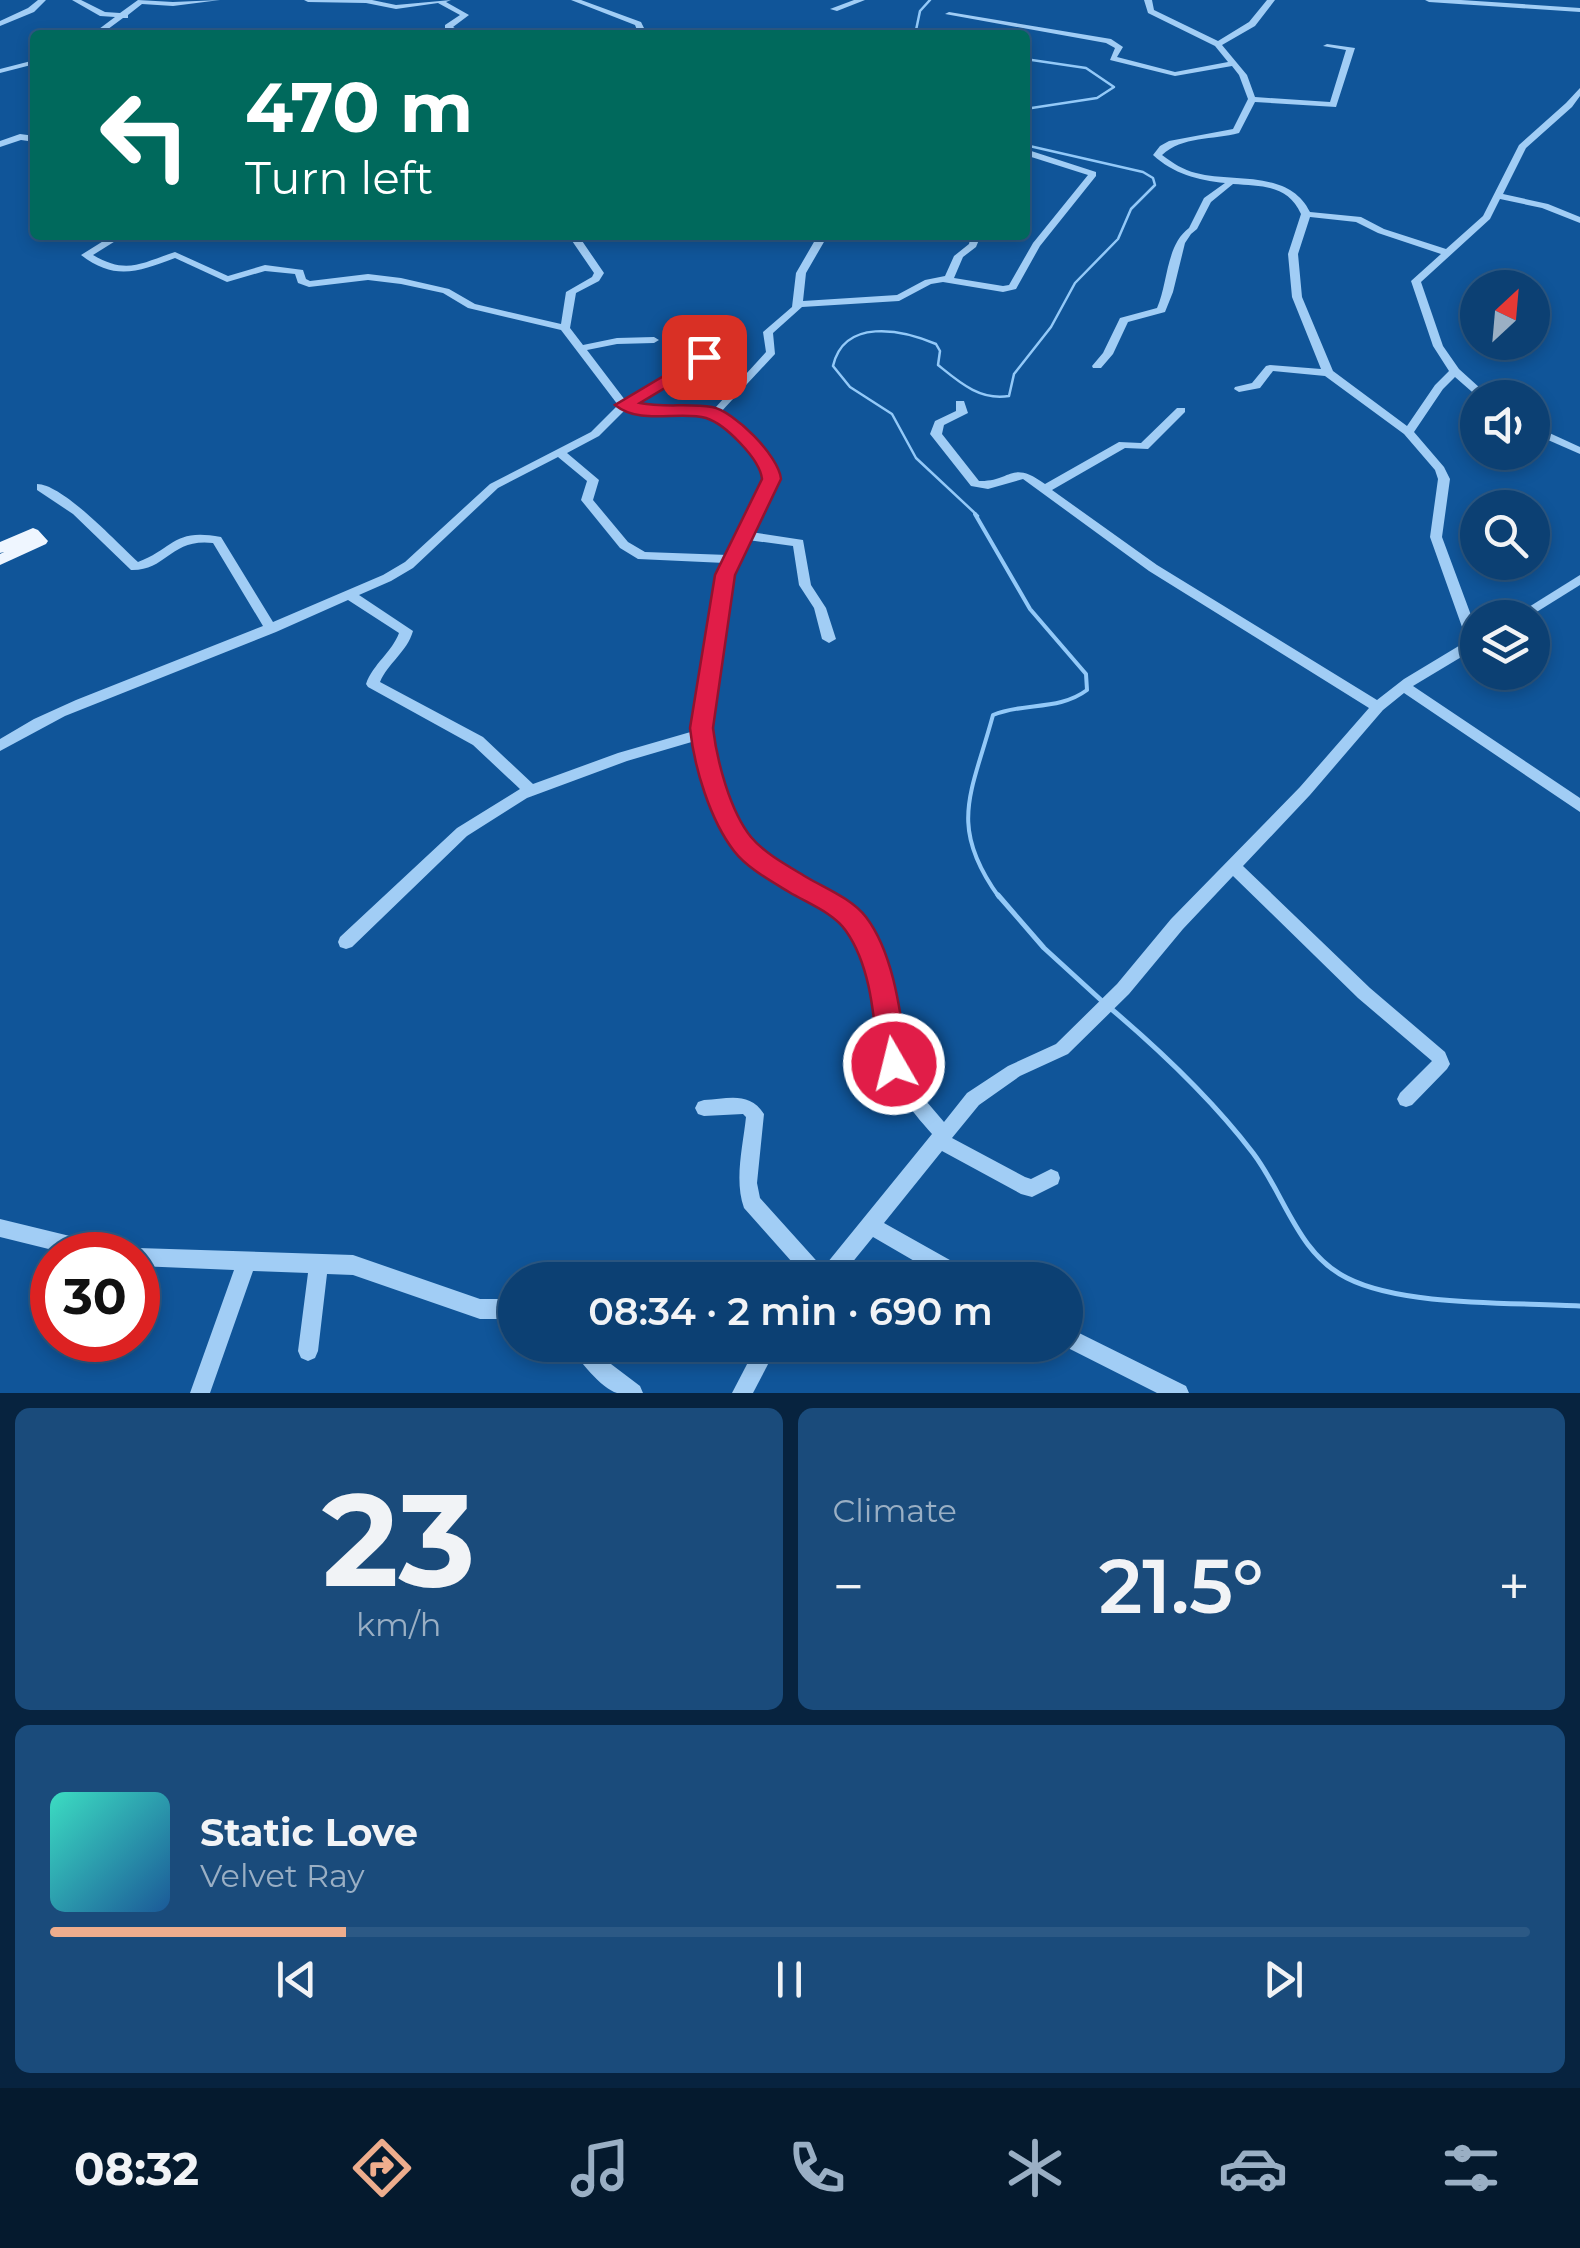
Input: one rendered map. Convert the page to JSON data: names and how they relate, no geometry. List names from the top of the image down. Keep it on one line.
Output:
{"north":"top right","page":{"turn":["470 m","Turn left"],"limit":"30","trip":"08:34 · 2 min · 690 m","tile":[["23","km/h"],"Climate"],"heat":["−","21.5°","+"],"song":["Static Love","Velvet Ray"],"tabs":"08:32"}}
